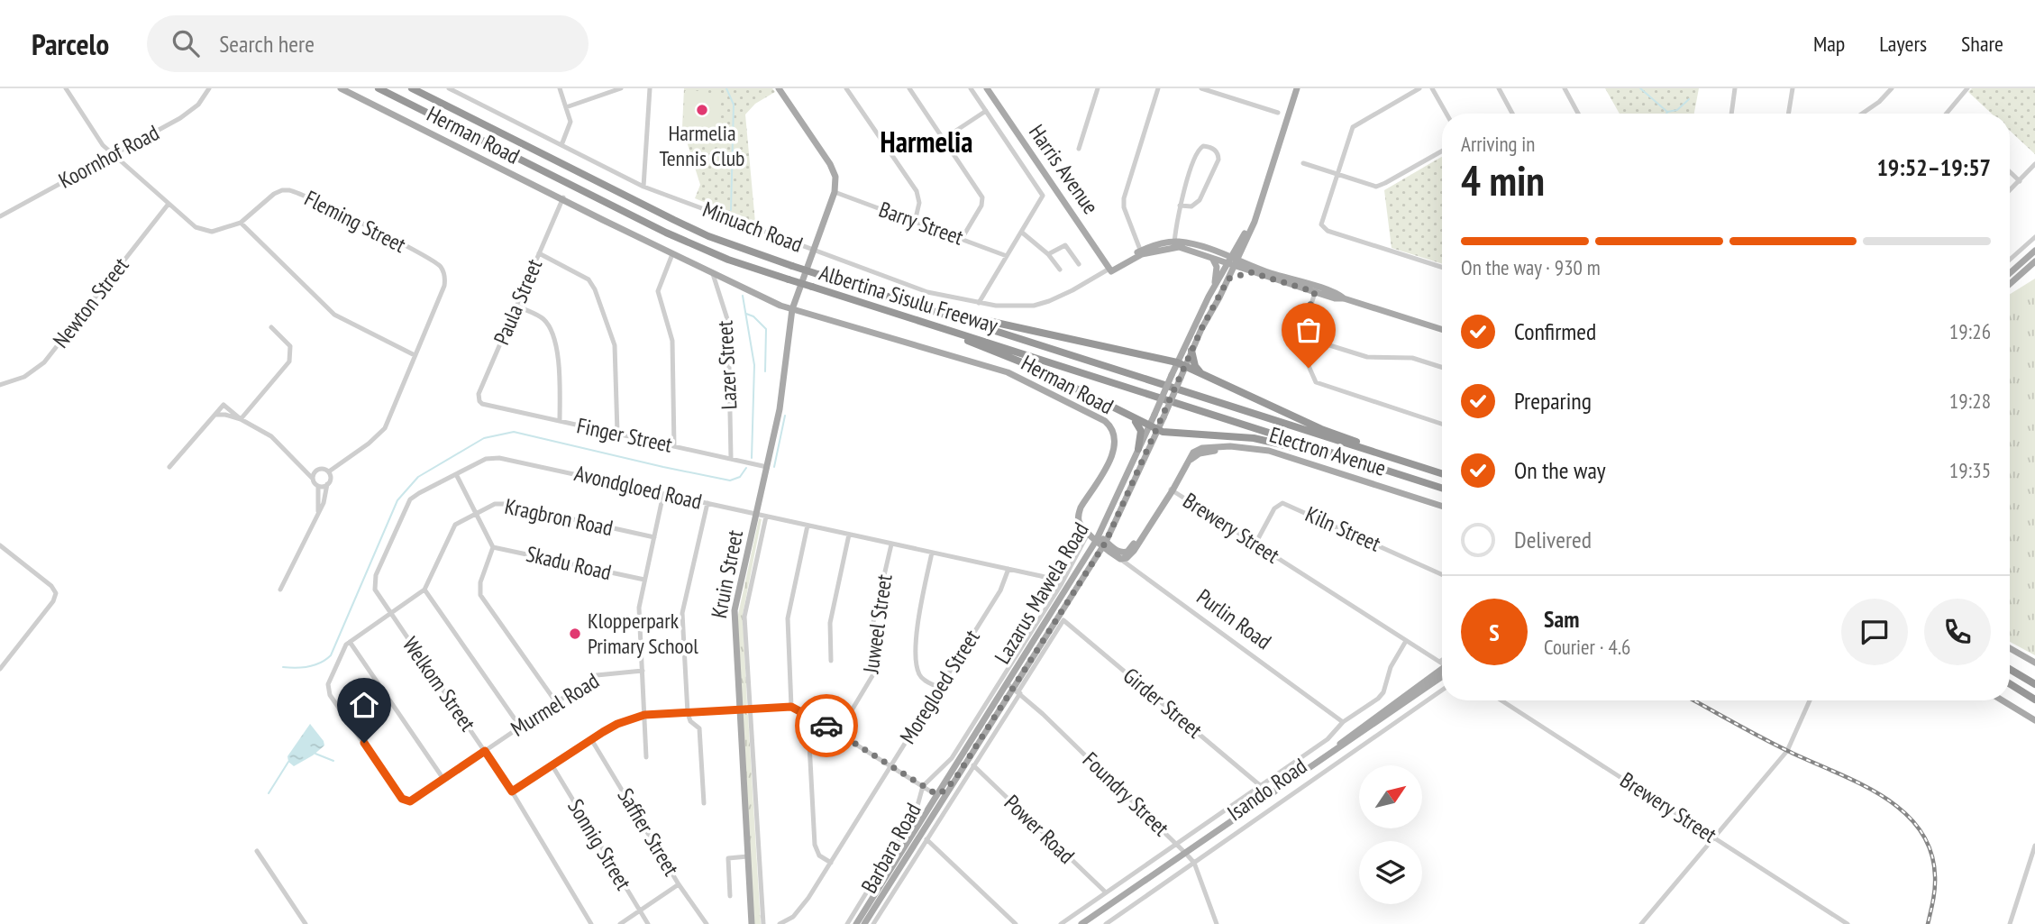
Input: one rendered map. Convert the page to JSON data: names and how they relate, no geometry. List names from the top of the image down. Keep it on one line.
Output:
{"streets":{"highway":["Albertina Sisulu Freeway"],"main road":["Herman Road","Harris Avenue","Electron Avenue","Kruin Street","Lazarus Mawela Road","Purlin Road","Isando Road"],"street":["Koornhof Road","Fleming Street","Barry Street","Minuach Road","Paula Street","Newton Street","Lazer Street","Finger Street","Avondgloed Road","Kragbron Road","Brewery Street","Kiln Street","Skadu Road","Juweel Street","Welkom Street","Moregloed Street","Girder Street","Murmel Road","Foundry Street","Power Road","Saffier Street","Sonnig Street","Barbara Road"]},"crossings":[["Herman Road","Paula Street"],["Herman Road","Lazer Street"],["Herman Road","Kruin Street"],["Herman Road","Barbara Road"],["Koornhof Road","Fleming Street"],["Harris Avenue","Minuach Road"],["Fleming Street","Newton Street"],["Barry Street","Kruin Street"],["Minuach Road","Kruin Street"],["Paula Street","Finger Street"],["Lazer Street","Finger Street"],["Finger Street","Kruin Street"],["Electron Avenue","Brewery Street"],["Electron Avenue","Lazarus Mawela Road"],["Electron Avenue","Purlin Road"],["Avondgloed Road","Kruin Street"],["Avondgloed Road","Juweel Street"],["Avondgloed Road","Welkom Street"],["Avondgloed Road","Moregloed Street"],["Avondgloed Road","Barbara Road"],["Brewery Street","Kiln Street"],["Brewery Street","Isando Road"],["Lazarus Mawela Road","Purlin Road"],["Lazarus Mawela Road","Girder Street"],["Lazarus Mawela Road","Foundry Street"],["Purlin Road","Isando Road"],["Welkom Street","Murmel Road"],["Girder Street","Isando Road"],["Girder Street","Foundry Street"],["Isando Road","Foundry Street"],["Isando Road","Power Road"]],"districts":["Harmelia"],"places":["Harmelia Tennis Club","Klopperpark Primary School"],"north":"top right","page":{"header":"Parcelo","search":"Search here","nav":["Map","Layers","Share"],"heading":["4 min","Arriving in","19:52–19:57"],"panel":["Sam","Courier · 4.6"],"bar":"On the way · 930 m","list":[["Confirmed","19:26"],["Preparing","19:28"],["On the way","19:35"],"Delivered"],"round":"S"}}
